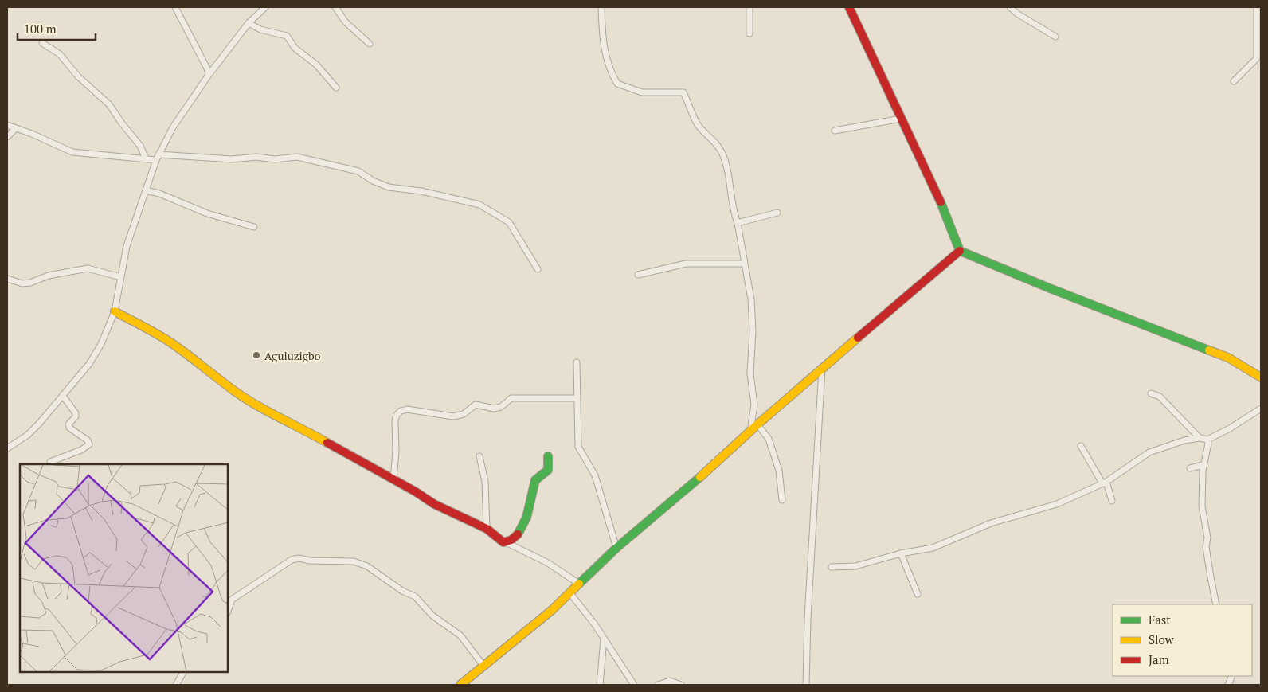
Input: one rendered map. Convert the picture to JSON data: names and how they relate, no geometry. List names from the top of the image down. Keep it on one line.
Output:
{"places":["Aguluzigbo"],"legend":["Fast","Slow","Jam"],"scale_bar":"100 m"}
